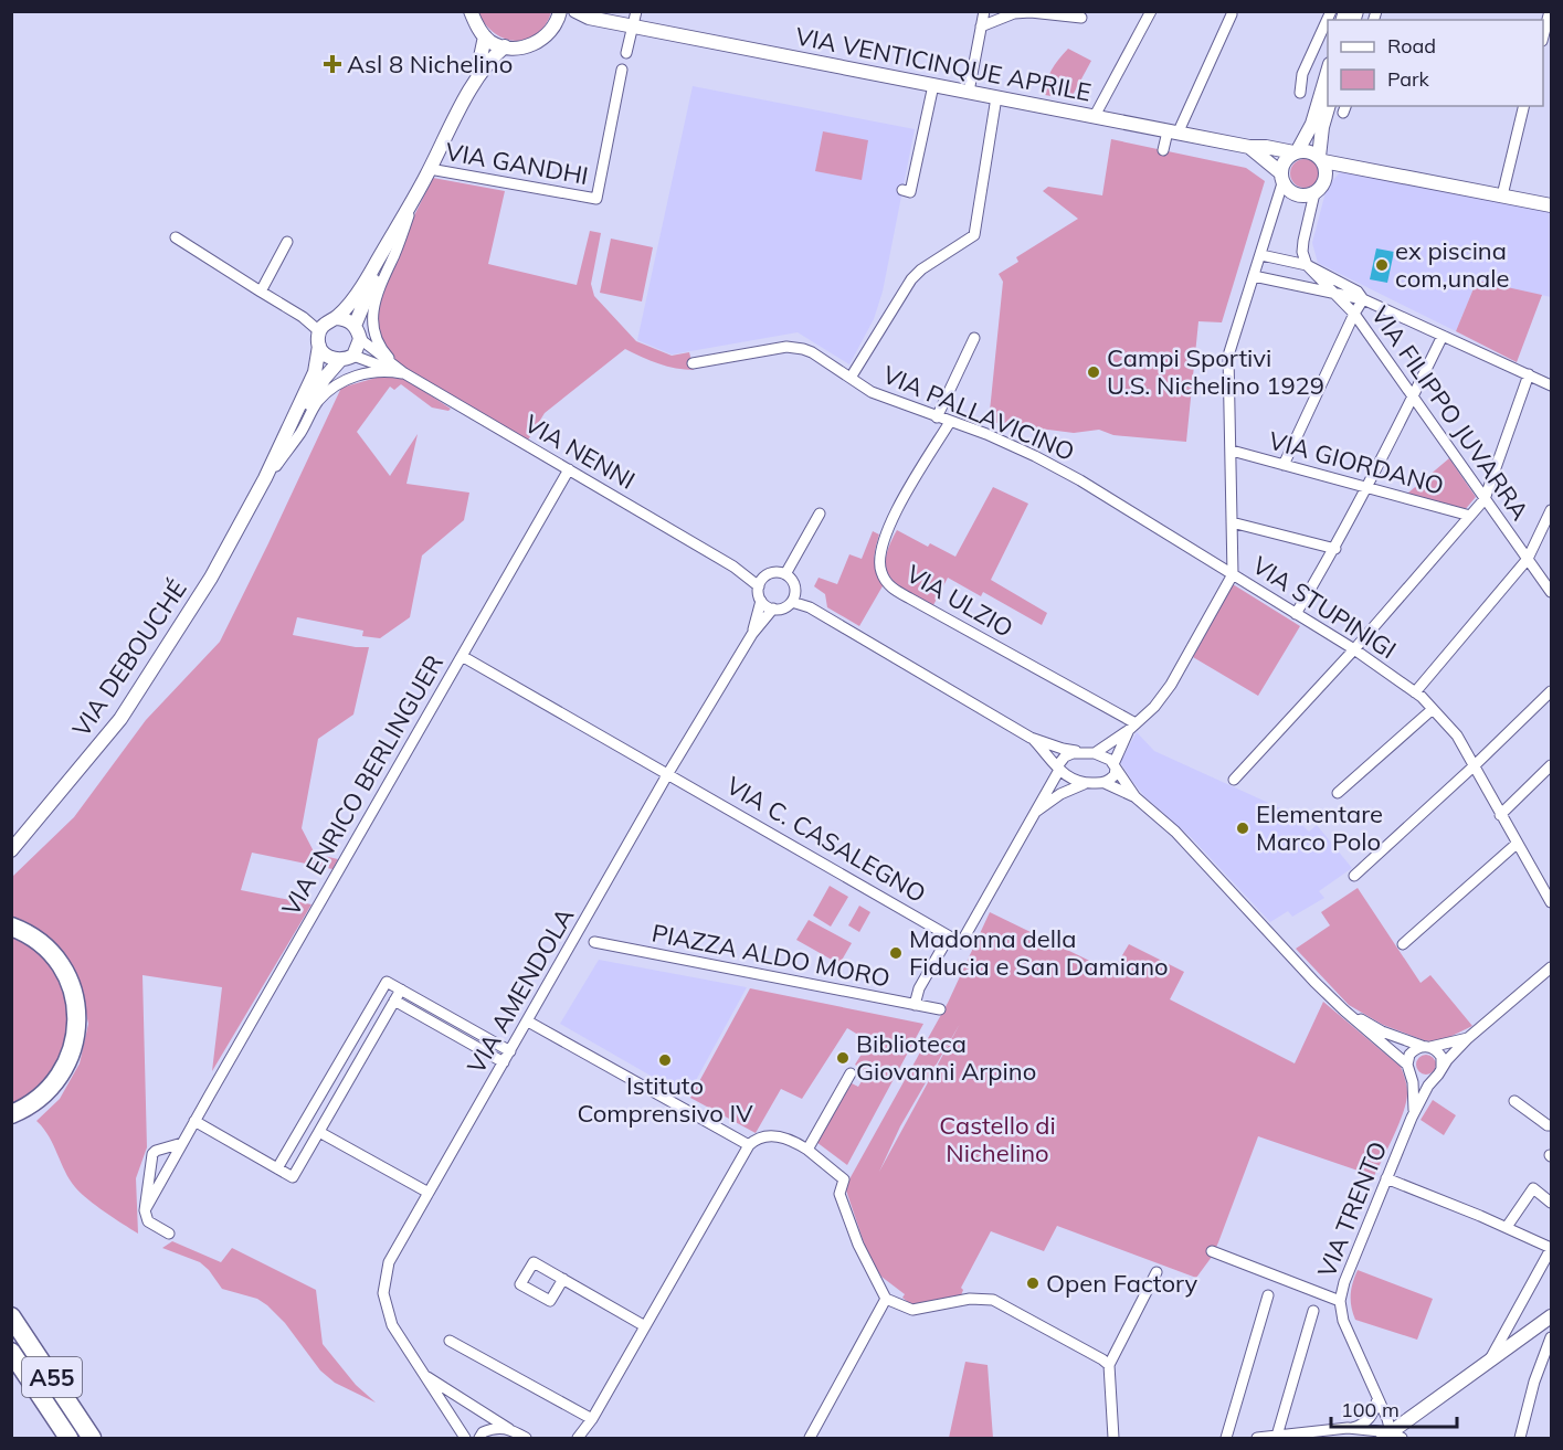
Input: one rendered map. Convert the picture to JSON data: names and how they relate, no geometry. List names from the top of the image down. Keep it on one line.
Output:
{"streets":{"highway":["A55"],"main road":["VIA VENTICINQUE APRILE","VIA DEBOUCHÉ"],"street":["VIA GANDHI","VIA PALLAVICINO","VIA FILIPPO JUVARRA","VIA NENNI","VIA GIORDANO","VIA ULZIO","VIA STUPINIGI","VIA ENRICO BERLINGUER","VIA C. CASALEGNO","PIAZZA ALDO MORO","VIA AMENDOLA","VIA TRENTO"]},"crossings":[["VIA VENTICINQUE APRILE","VIA STUPINIGI"],["VIA GANDHI","VIA DEBOUCHÉ"],["VIA PALLAVICINO","VIA ULZIO"],["VIA PALLAVICINO","VIA STUPINIGI"],["VIA FILIPPO JUVARRA","VIA STUPINIGI"],["VIA NENNI","VIA DEBOUCHÉ"],["VIA NENNI","VIA ENRICO BERLINGUER"],["VIA NENNI","VIA AMENDOLA"],["VIA GIORDANO","VIA STUPINIGI"],["VIA ENRICO BERLINGUER","VIA C. CASALEGNO"],["VIA C. CASALEGNO","VIA AMENDOLA"]],"parks":["Castello di Nichelino"],"places":{"health":["Asl 8 Nichelino"],"other":["ex piscina com,unale","Campi Sportivi U.S. Nichelino 1929","Elementare Marco Polo","Madonna della Fiducia e San Damiano","Biblioteca Giovanni Arpino","Istituto Comprensivo IV","Open Factory"]},"legend":["Road","Park"],"scale_bar":"100 m"}
